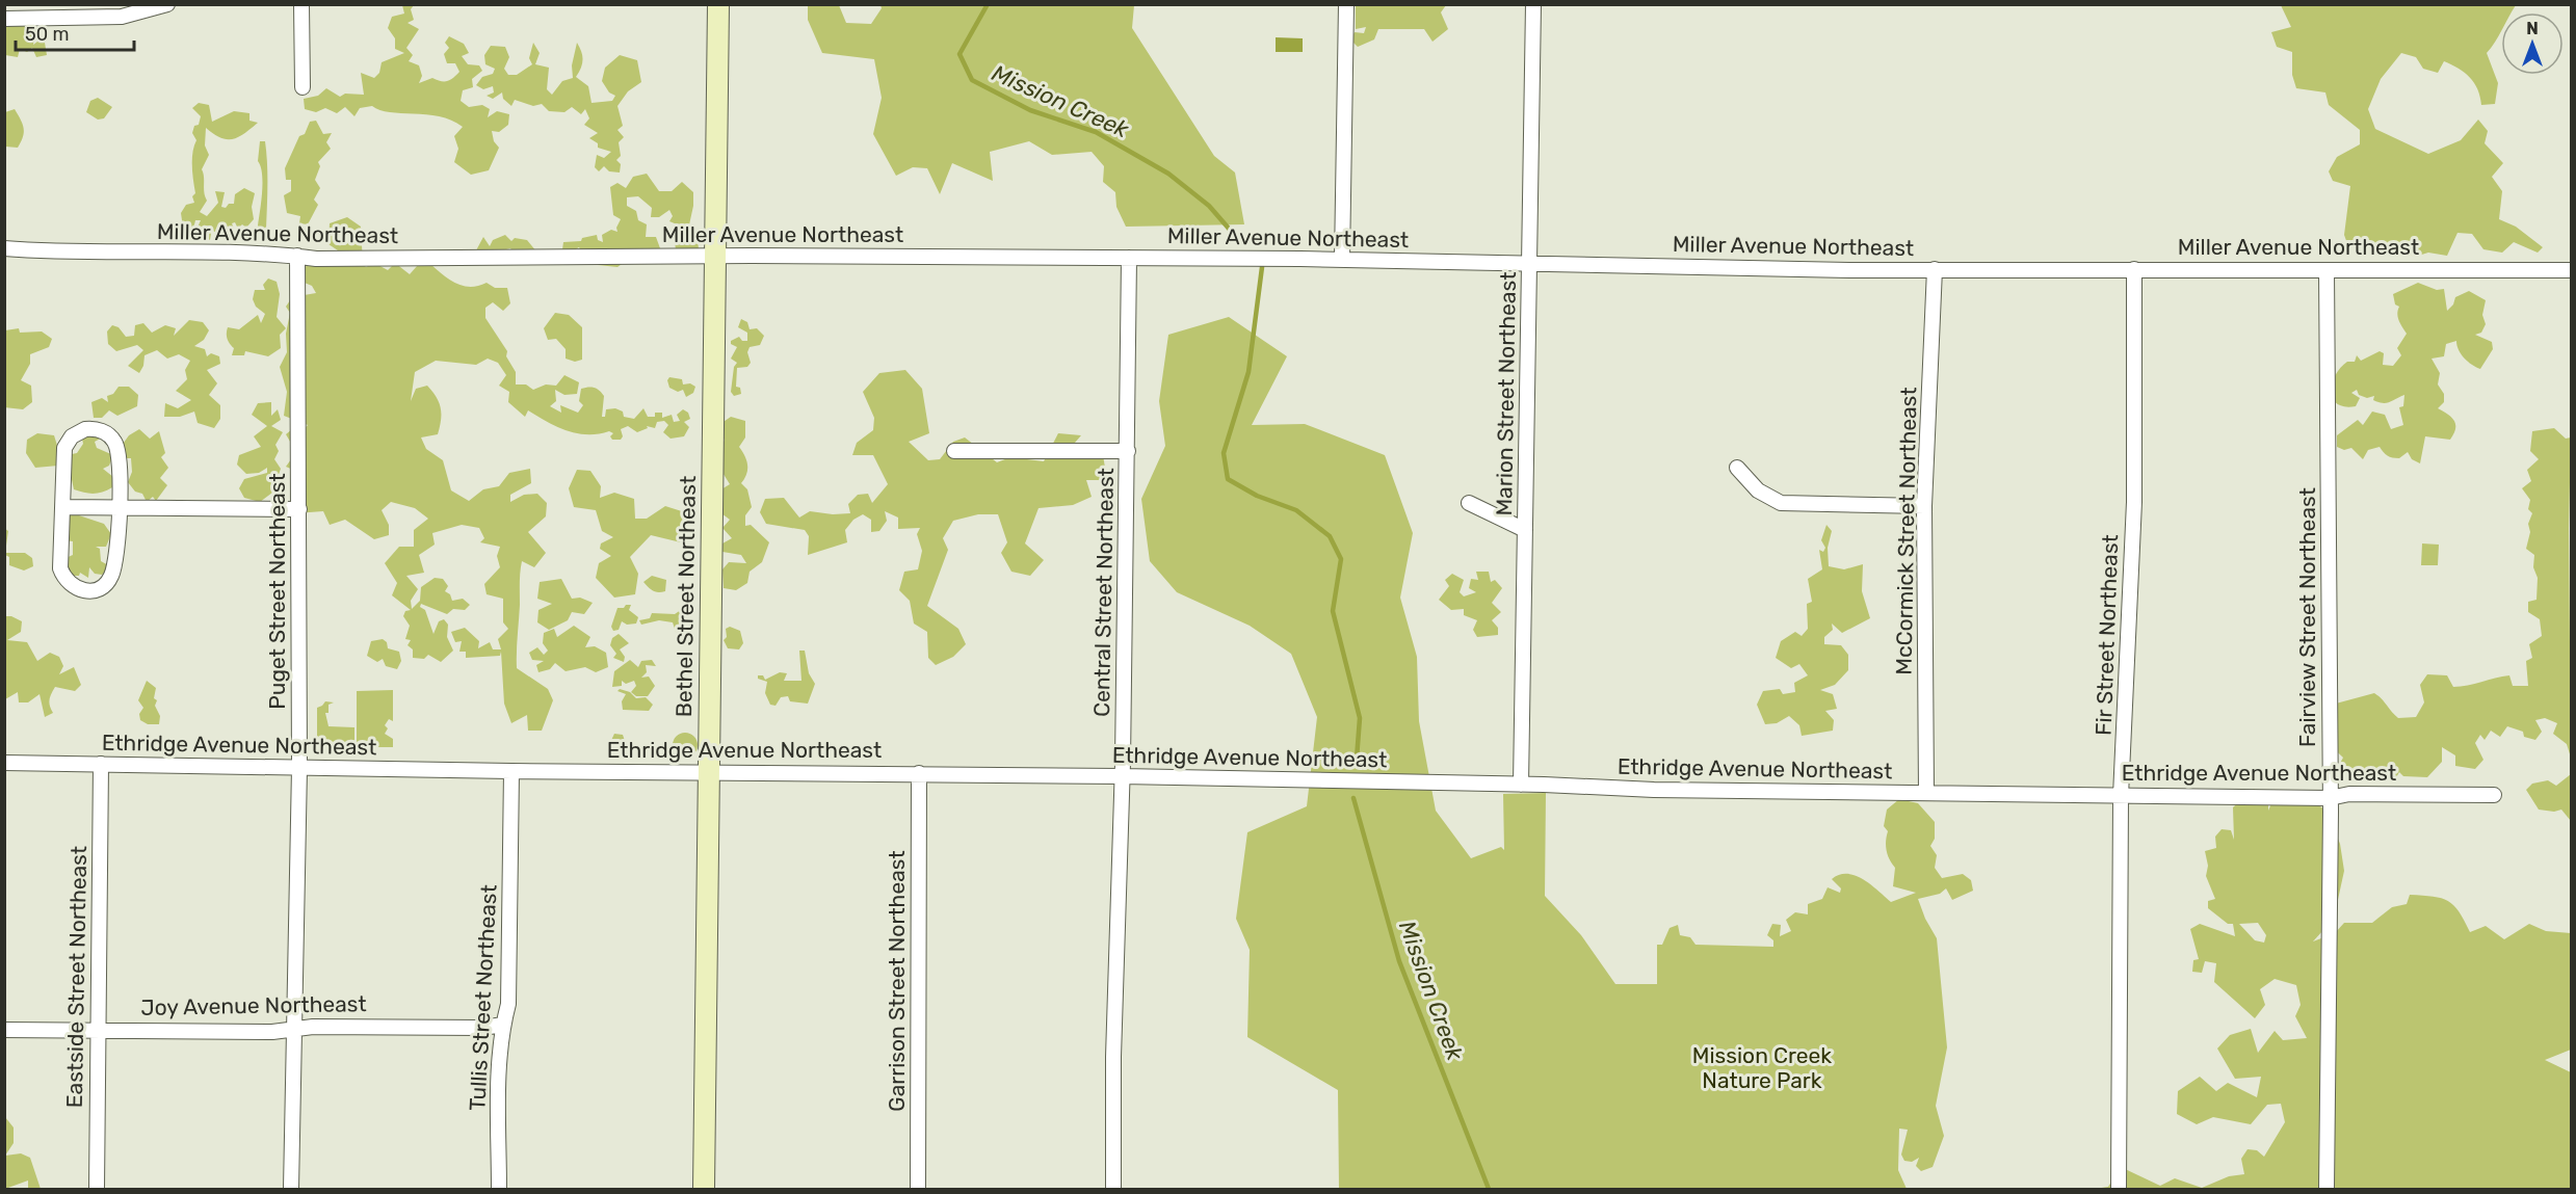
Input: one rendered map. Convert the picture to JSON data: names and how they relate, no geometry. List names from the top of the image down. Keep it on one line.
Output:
{"streets":{"street":["Miller Avenue Northeast","Marion Street Northeast","McCormick Street Northeast","Puget Street Northeast","Central Street Northeast","Bethel Street Northeast","Fairview Street Northeast","Fir Street Northeast","Ethridge Avenue Northeast","Eastside Street Northeast","Garrison Street Northeast","Tullis Street Northeast","Joy Avenue Northeast"]},"crossings":[["Miller Avenue Northeast","Marion Street Northeast"],["Miller Avenue Northeast","McCormick Street Northeast"],["Miller Avenue Northeast","Puget Street Northeast"],["Miller Avenue Northeast","Central Street Northeast"],["Miller Avenue Northeast","Bethel Street Northeast"],["Miller Avenue Northeast","Fairview Street Northeast"],["Miller Avenue Northeast","Fir Street Northeast"],["Marion Street Northeast","Ethridge Avenue Northeast"],["McCormick Street Northeast","Ethridge Avenue Northeast"],["Puget Street Northeast","Ethridge Avenue Northeast"],["Puget Street Northeast","Joy Avenue Northeast"],["Central Street Northeast","Ethridge Avenue Northeast"],["Bethel Street Northeast","Ethridge Avenue Northeast"],["Fairview Street Northeast","Ethridge Avenue Northeast"],["Fir Street Northeast","Ethridge Avenue Northeast"],["Ethridge Avenue Northeast","Eastside Street Northeast"],["Ethridge Avenue Northeast","Garrison Street Northeast"],["Ethridge Avenue Northeast","Tullis Street Northeast"],["Eastside Street Northeast","Joy Avenue Northeast"],["Tullis Street Northeast","Joy Avenue Northeast"]],"water":["Mission Creek"],"parks":["Mission Creek Nature Park"],"scale_bar":"50 m","north":"top"}
